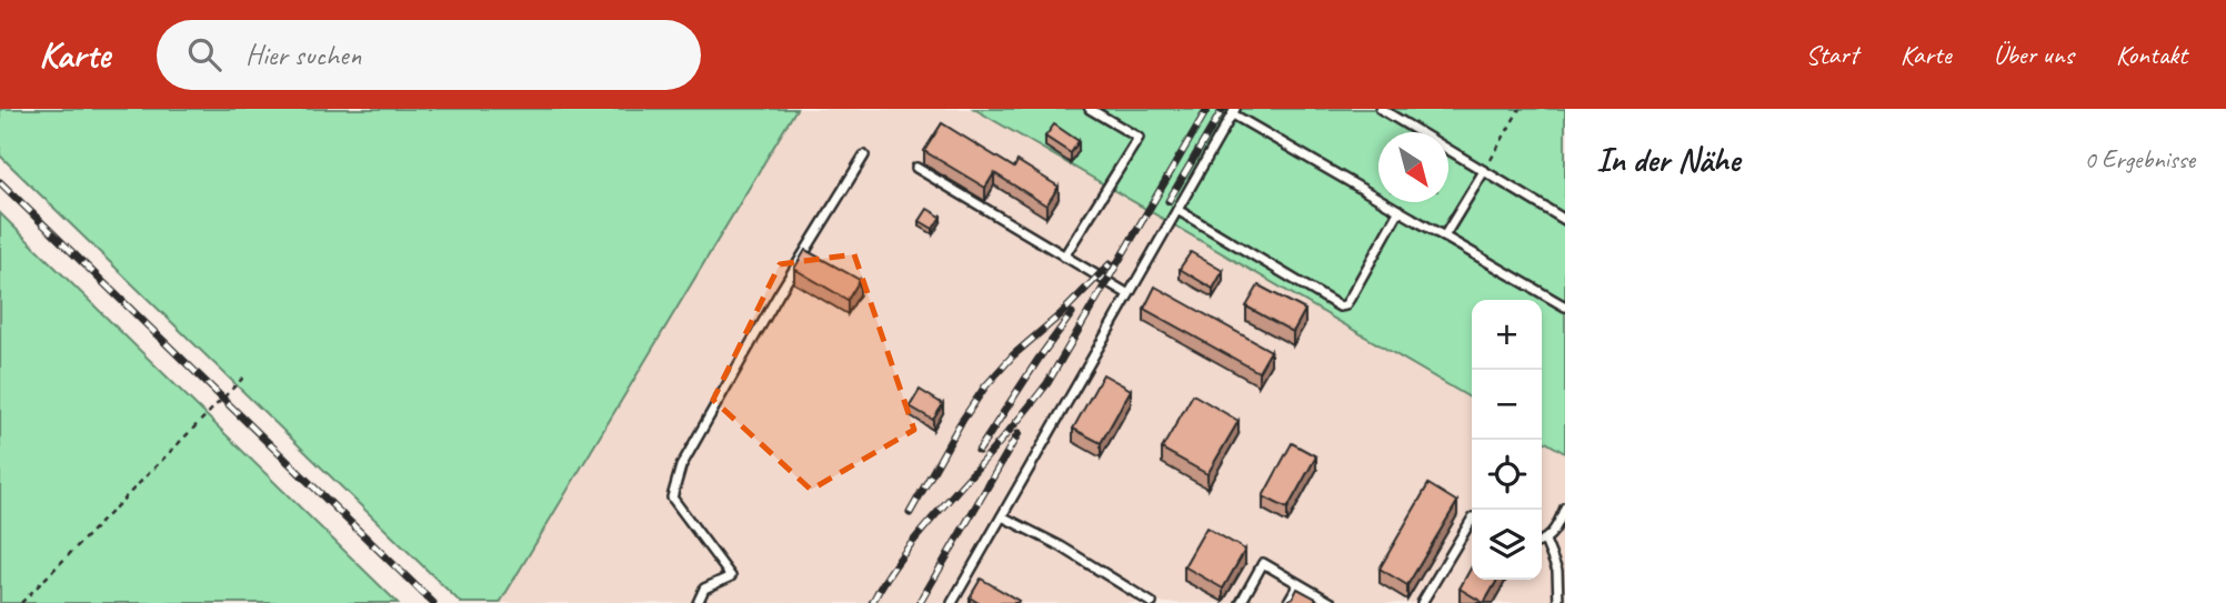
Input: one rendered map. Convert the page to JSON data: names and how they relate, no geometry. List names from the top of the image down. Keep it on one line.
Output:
{"north":"bottom right","page":{"header":"Karte","search":"Hier suchen","nav":["Start","Karte","Über uns","Kontakt"],"heading":["In der Nähe","0 Ergebnisse"],"map_buttons":["+","−"]}}
